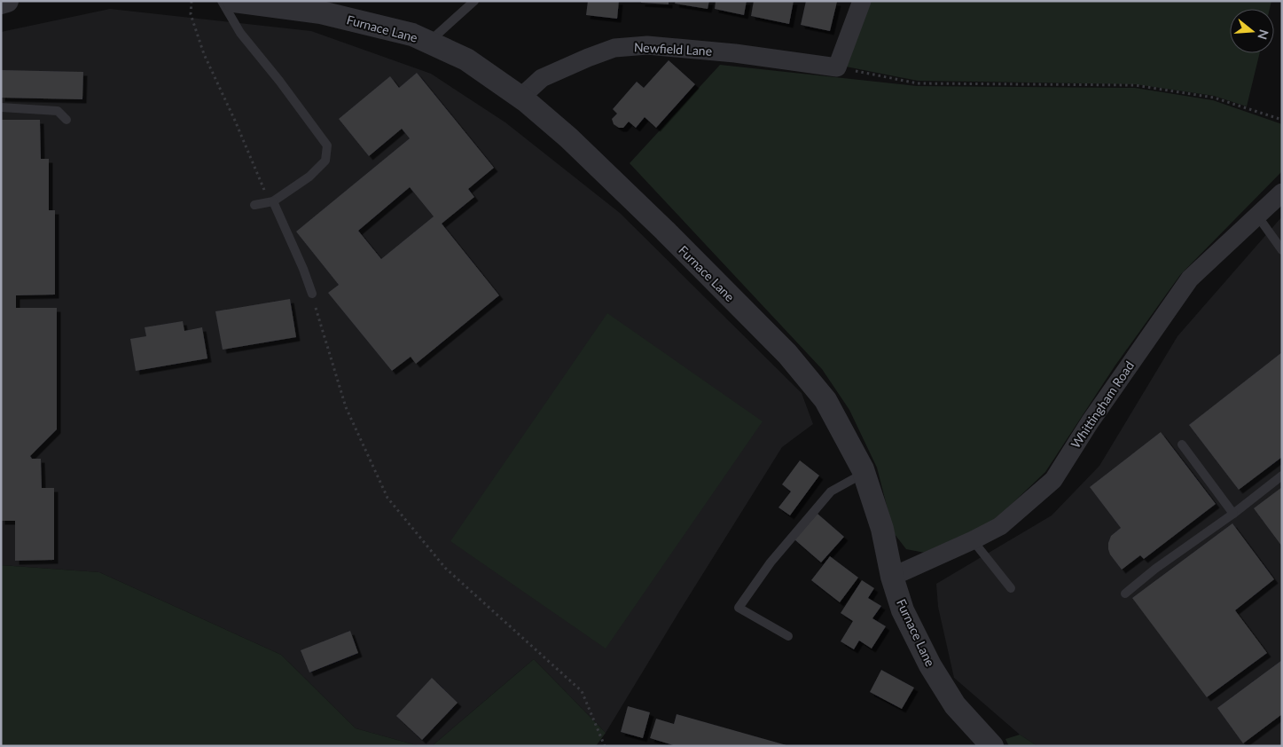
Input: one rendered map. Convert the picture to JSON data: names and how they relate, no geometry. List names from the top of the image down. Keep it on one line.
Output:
{"streets":{"street":["Furnace Lane","Newfield Lane","Whittingham Road"]},"crossings":[["Furnace Lane","Newfield Lane"],["Furnace Lane","Whittingham Road"]],"north":"right"}
